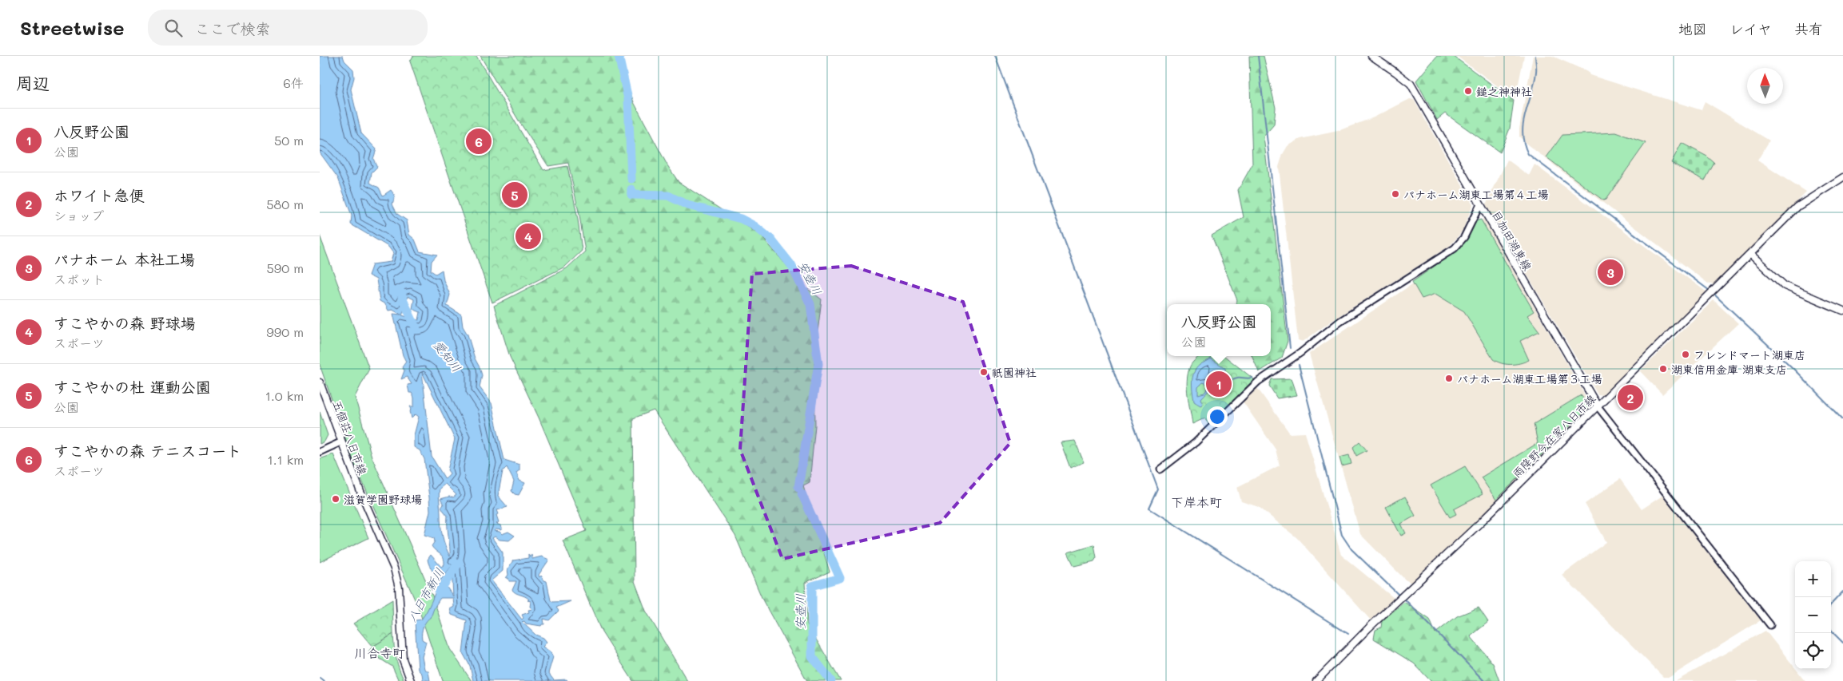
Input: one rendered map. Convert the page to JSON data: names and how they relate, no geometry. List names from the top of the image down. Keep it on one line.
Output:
{"streets":{"main road":["目加田湖東線","雨降野今在家八日市線","五個荘八日市線"]},"crossings":[["目加田湖東線","雨降野今在家八日市線"]],"districts":["下岸本町","川合寺町"],"water":["安壺川","愛知川","八日市新川"],"places":["鎚之神神社","パナホーム湖東工場第４工場","フレンドマート湖東店","湖東信用金庫 湖東支店","祇園神社","パナホーム湖東工場第３工場","滋賀学園野球場"],"north":"top","page":{"header":"Streetwise","search":"ここで検索","nav":["地図","レイヤ","共有"],"heading":["周辺","6件"],"list":[{"mark":"1","name":"八反野公園","note":"公園","value":"50 m"},{"mark":"2","name":"ホワイト急便","note":"ショップ","value":"580 m"},{"mark":"3","name":"パナホーム 本社工場","note":"スポット","value":"590 m"},{"mark":"4","name":"すこやかの森 野球場","note":"スポーツ","value":"990 m"},{"mark":"5","name":"すこやかの杜 運動公園","note":"公園","value":"1.0 km"},{"mark":"6","name":"すこやかの森 テニスコート","note":"スポーツ","value":"1.1 km"}],"pins":["6","5","4","3","1","2"],"popup":["八反野公園","公園"],"map_buttons":["+","−"]}}
